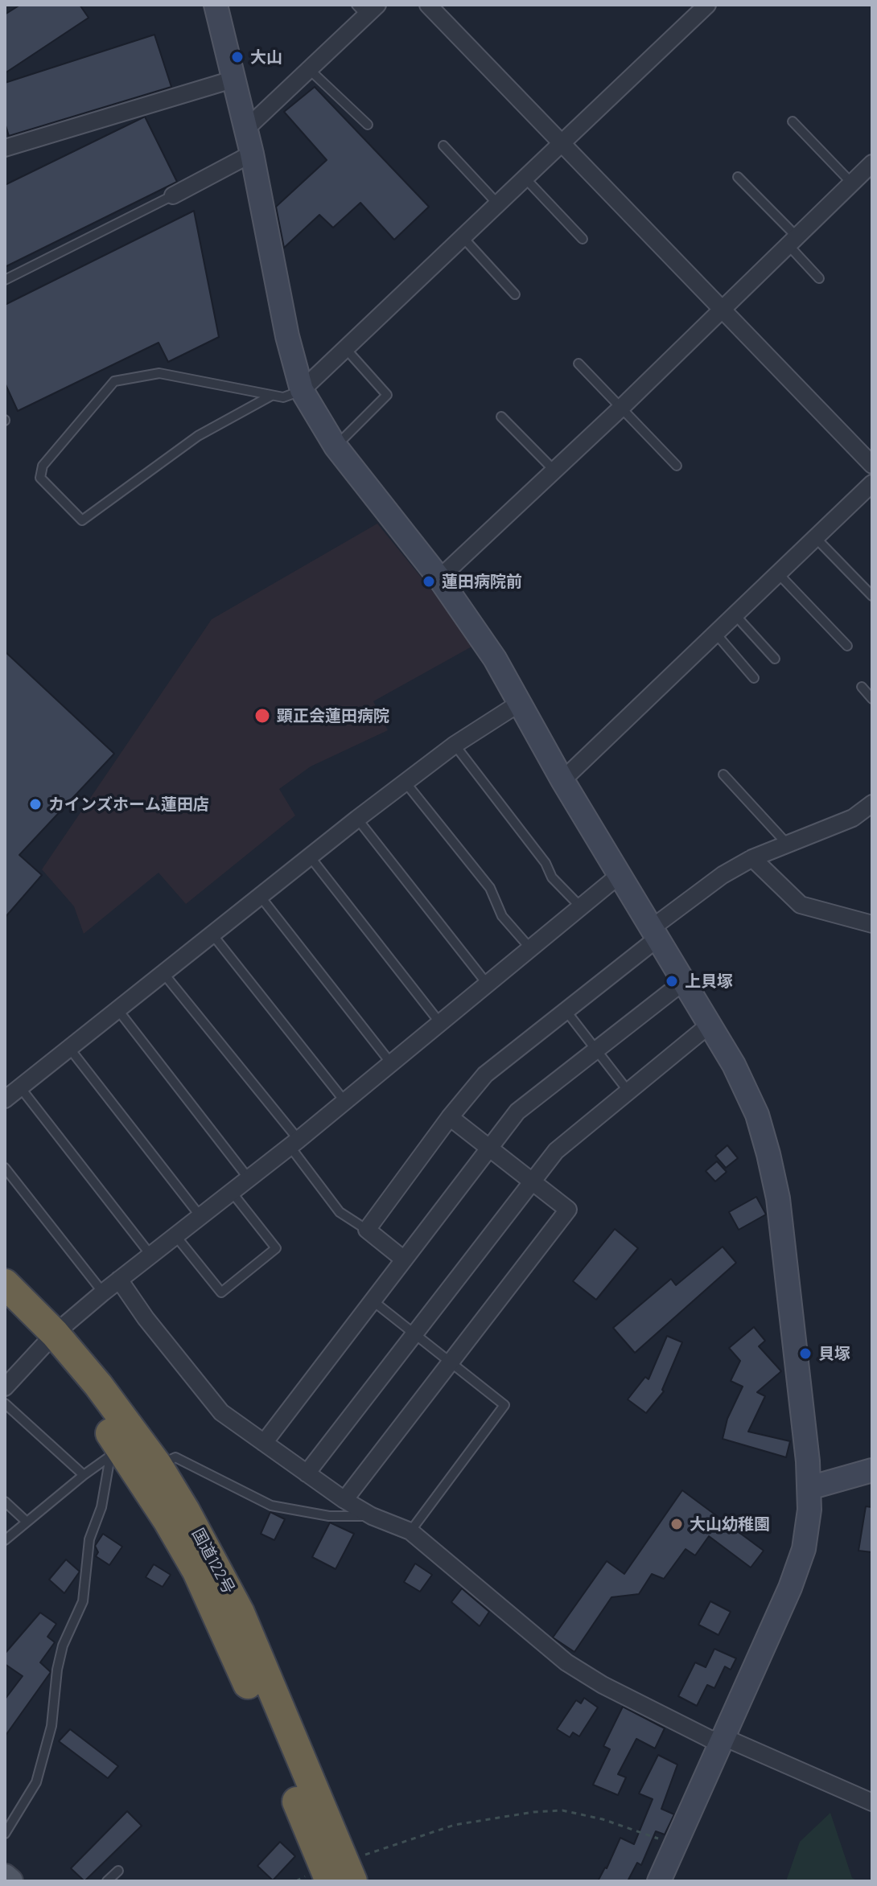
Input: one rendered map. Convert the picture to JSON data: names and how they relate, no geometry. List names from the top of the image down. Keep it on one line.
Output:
{"streets":{"highway":["国道122号"]},"places":["大山","蓮田病院前","顕正会蓮田病院","カインズホーム蓮田店","上貝塚","貝塚","大山幼稚園"]}
